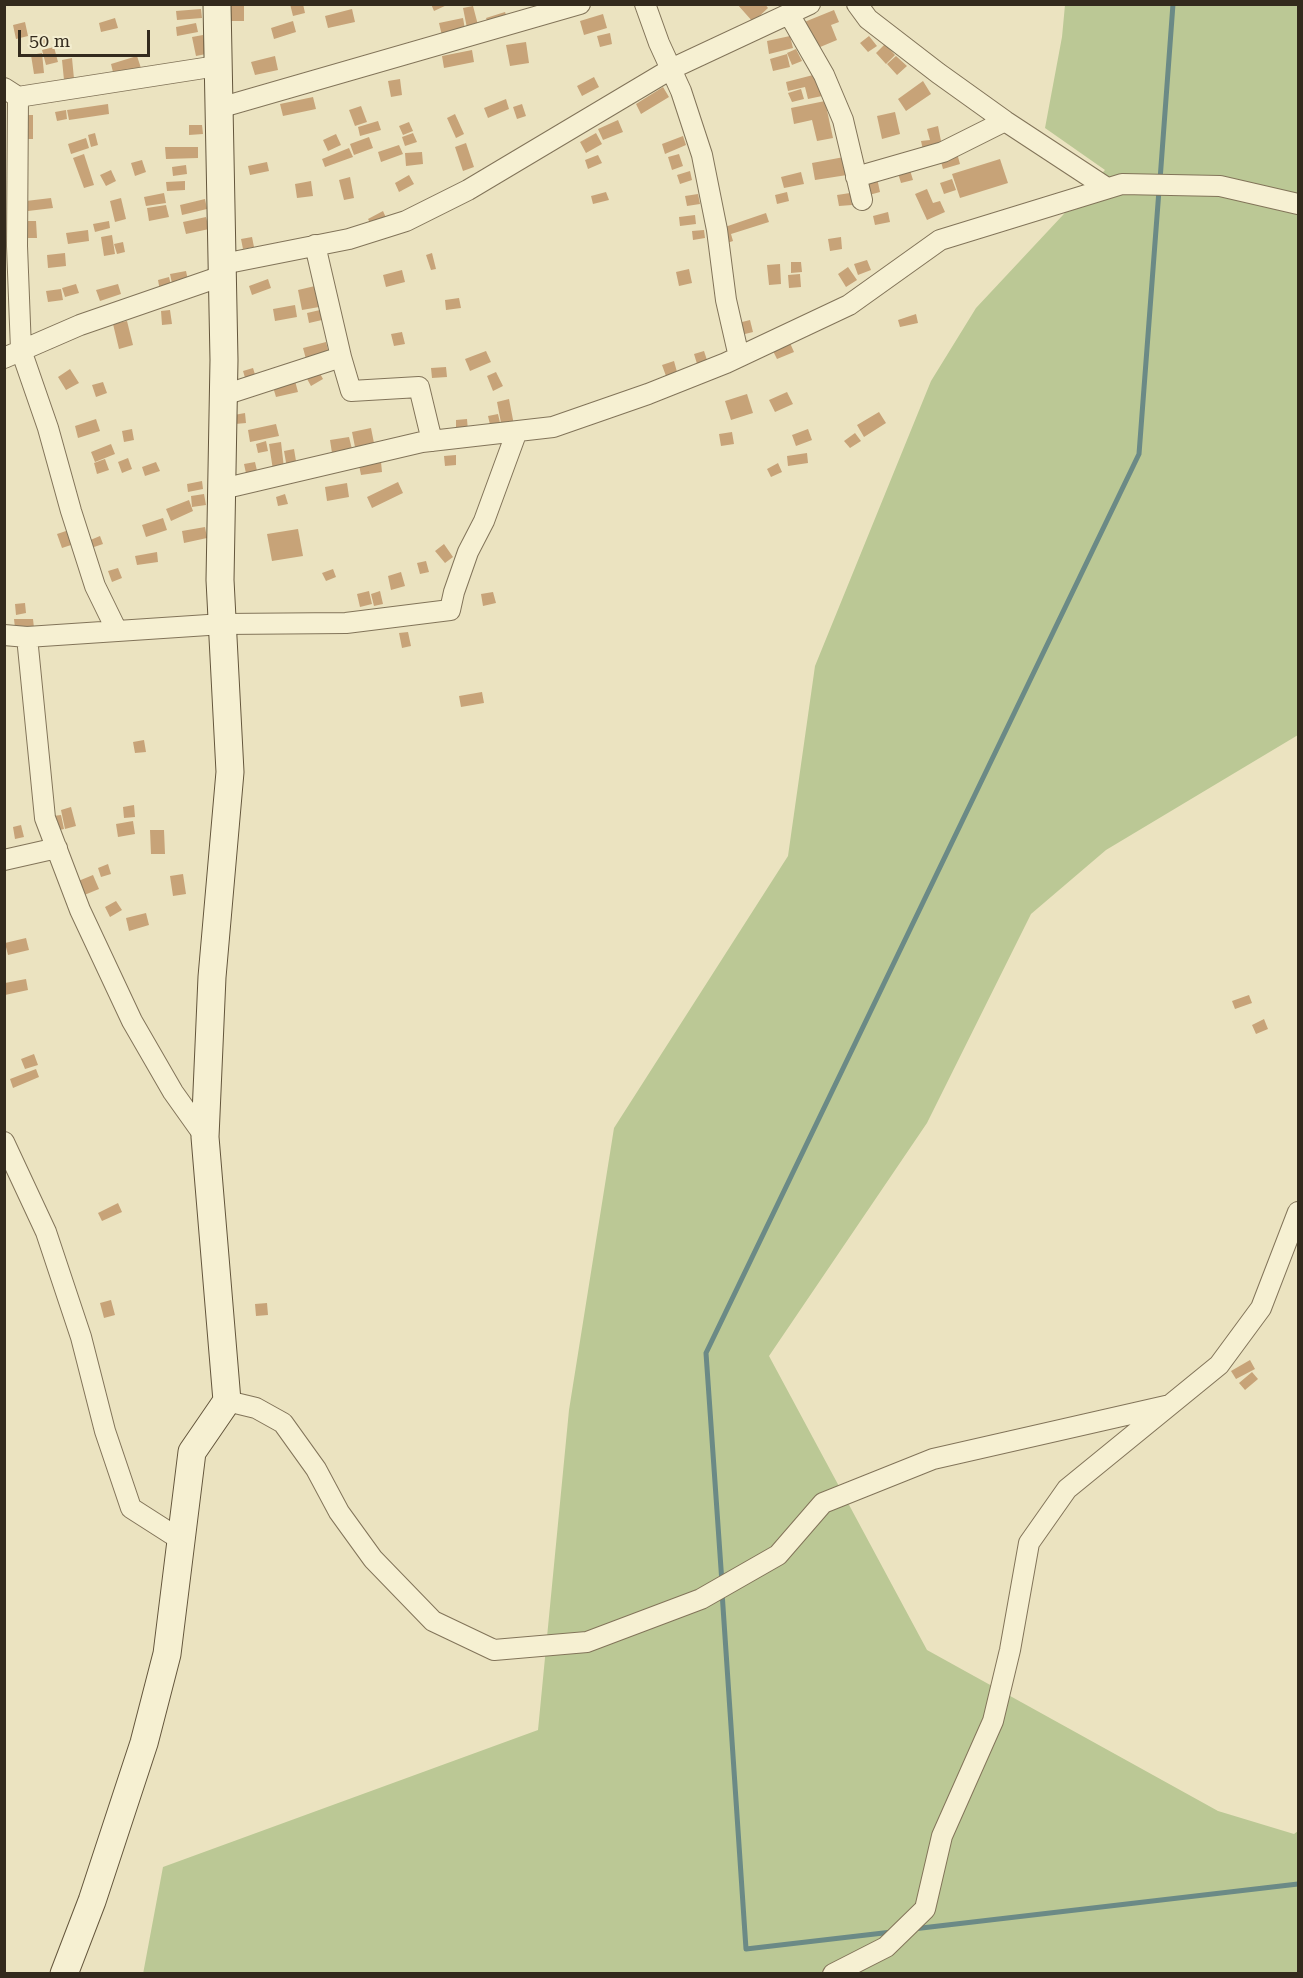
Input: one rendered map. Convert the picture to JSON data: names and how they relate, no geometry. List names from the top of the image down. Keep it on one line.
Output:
{"scale_bar":"50 m"}
